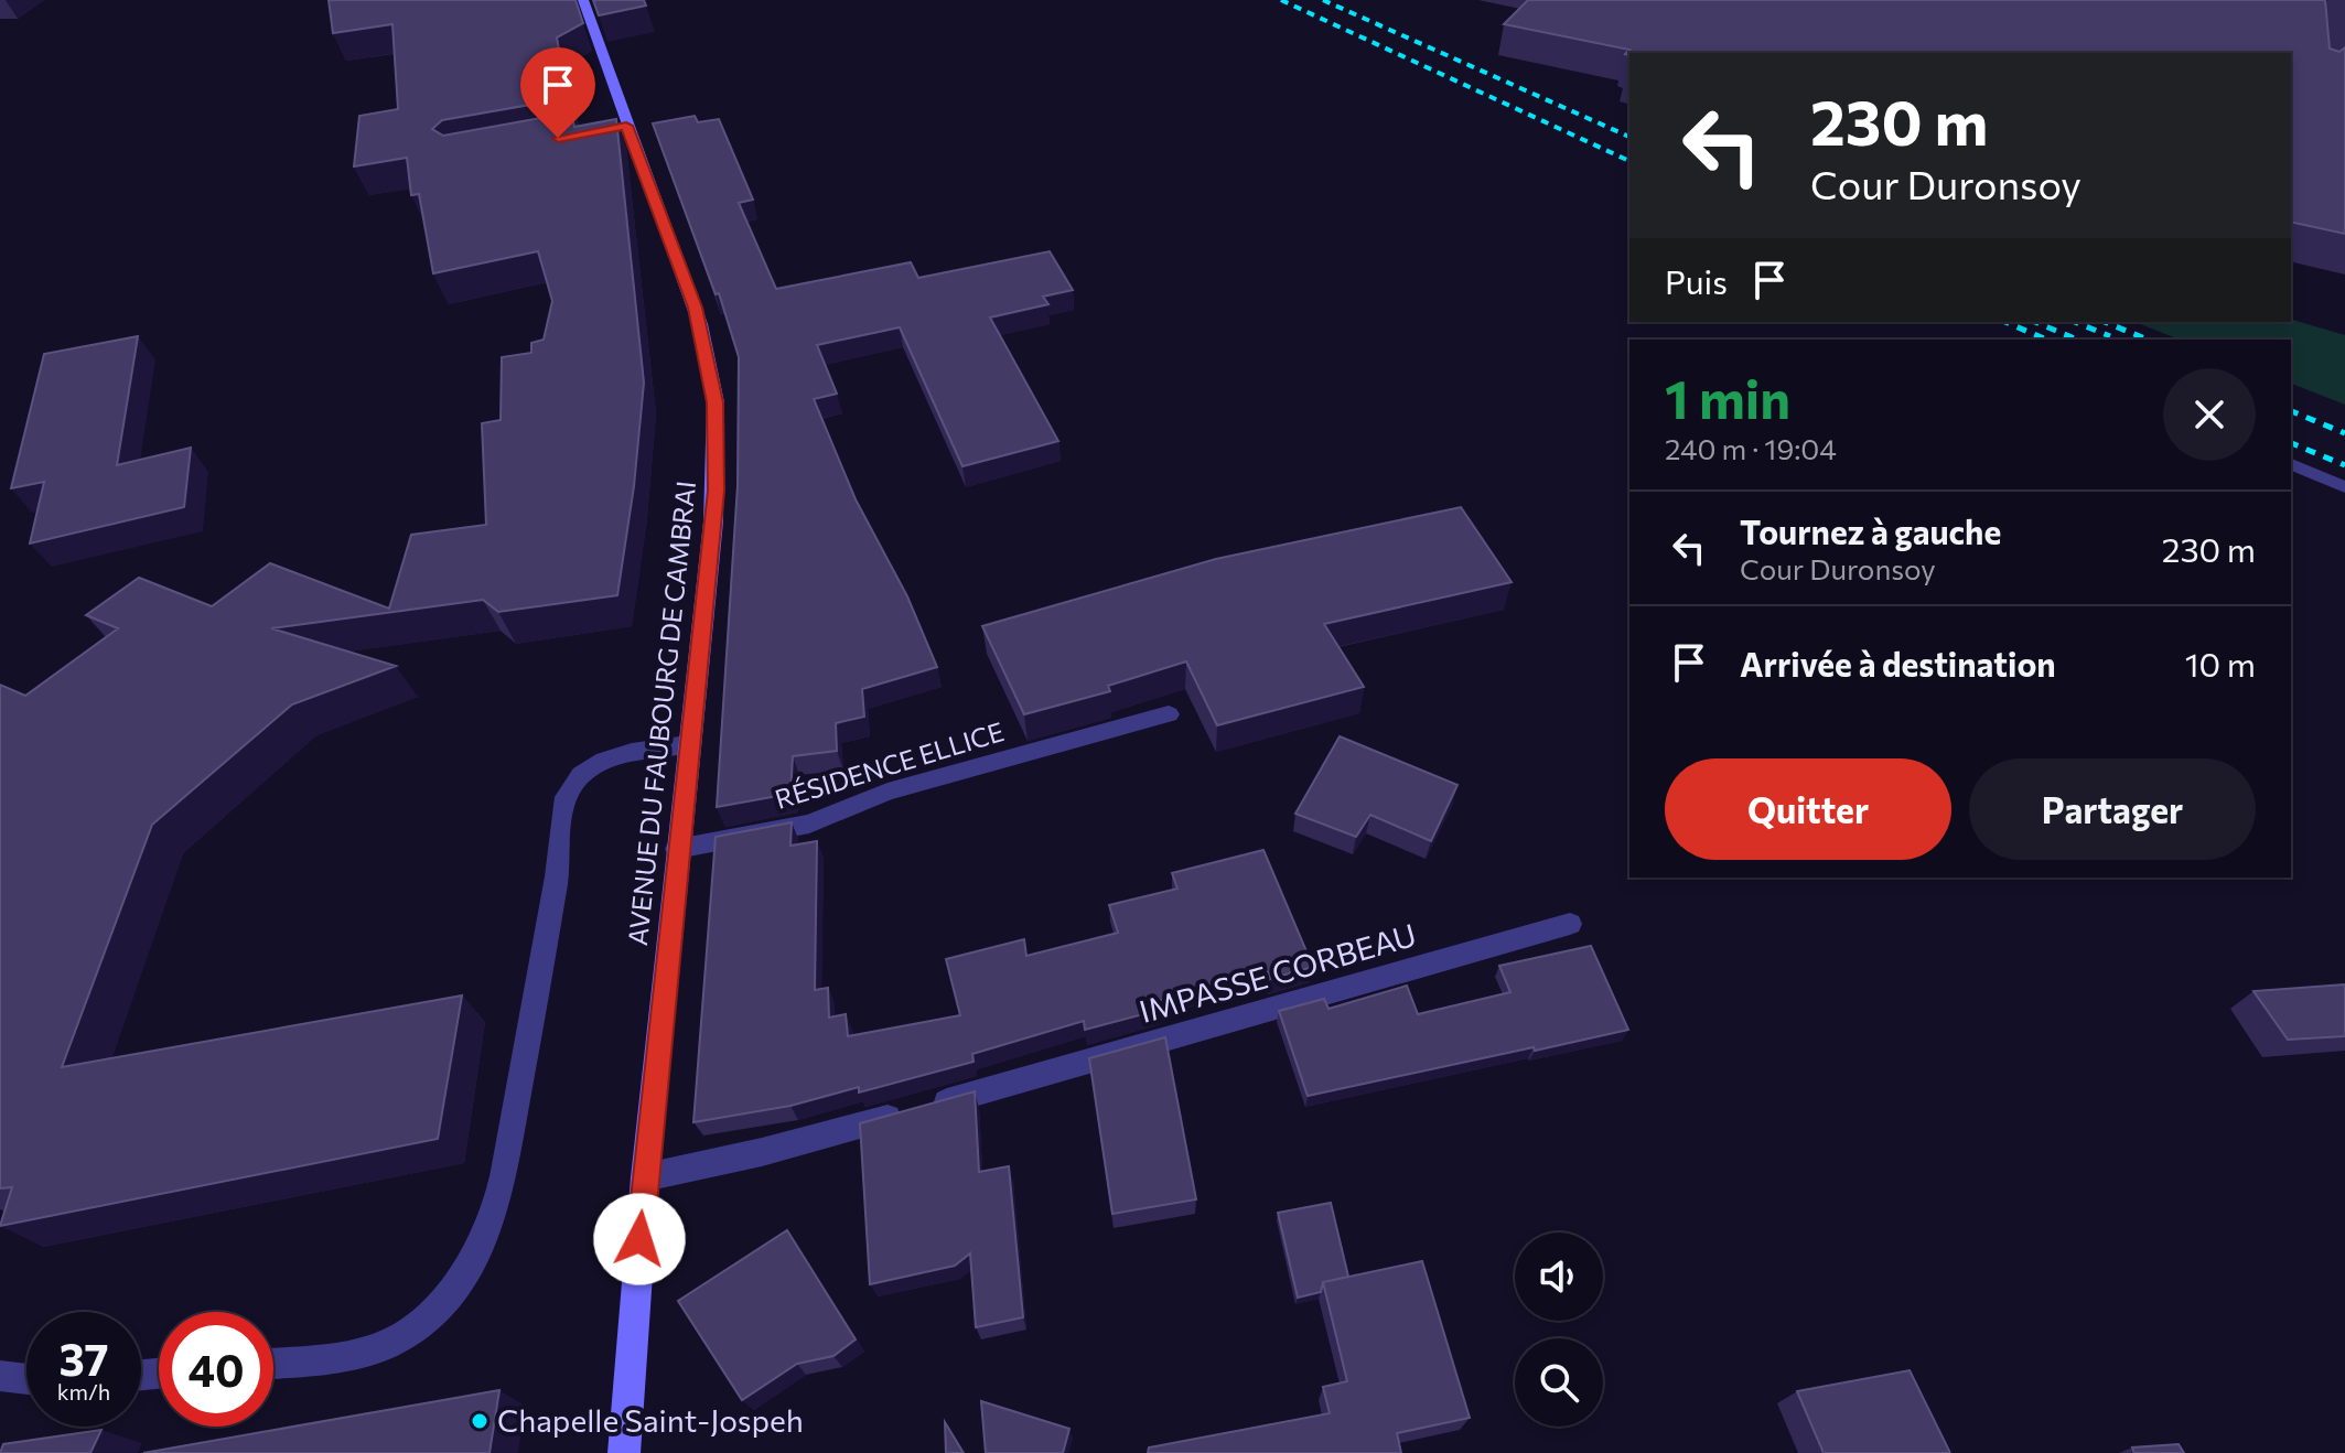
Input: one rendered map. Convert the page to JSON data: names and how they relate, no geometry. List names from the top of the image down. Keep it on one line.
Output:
{"streets":{"street":["AVENUE DU FAUBOURG DE CAMBRAI","RÉSIDENCE ELLICE","IMPASSE CORBEAU"]},"crossings":[["AVENUE DU FAUBOURG DE CAMBRAI","RÉSIDENCE ELLICE"],["AVENUE DU FAUBOURG DE CAMBRAI","IMPASSE CORBEAU"]],"places":["Chapelle Saint-Jospeh"],"page":{"turn":["230 m","Cour Duronsoy"],"then":"Puis","heading":["1 min","240 m · 19:04"],"list":[{"name":"Tournez à gauche","note":"Cour Duronsoy","value":"230 m"},{"name":"Arrivée à destination","value":"10 m"}],"buttons":["Quitter","Partager"],"speed":"37 km/h","limit":"40"}}
